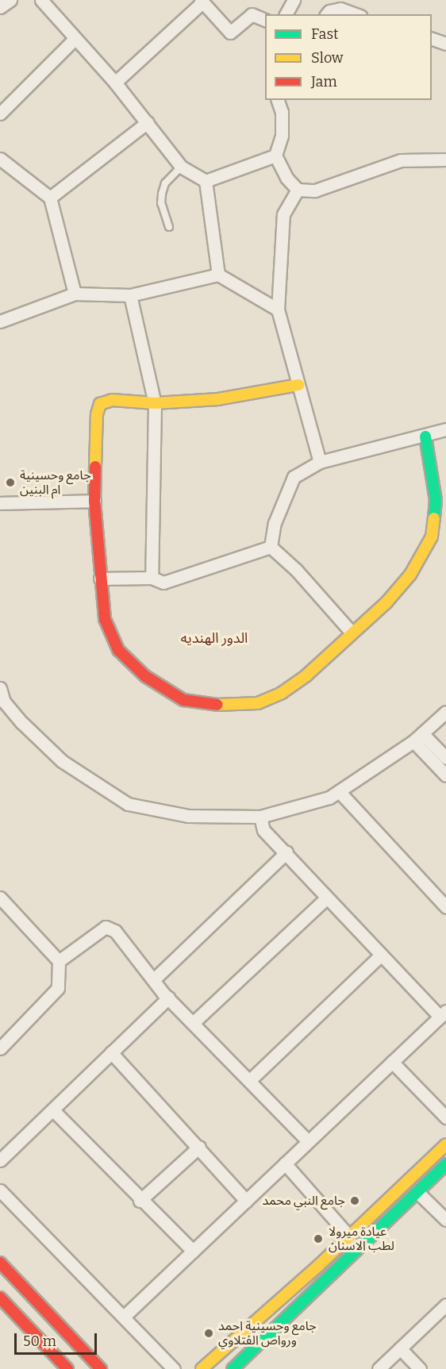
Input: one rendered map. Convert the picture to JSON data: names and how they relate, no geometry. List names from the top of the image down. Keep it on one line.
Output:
{"districts":["الدور الهنديه"],"places":["جامع وحسينية ام البنين","جامع النبي محمد","عيادة ميرولا لطب الاسنان","جامع وحسينية احمد ورواص الفتلاوي"],"legend":["Fast","Slow","Jam"],"scale_bar":"50 m"}
